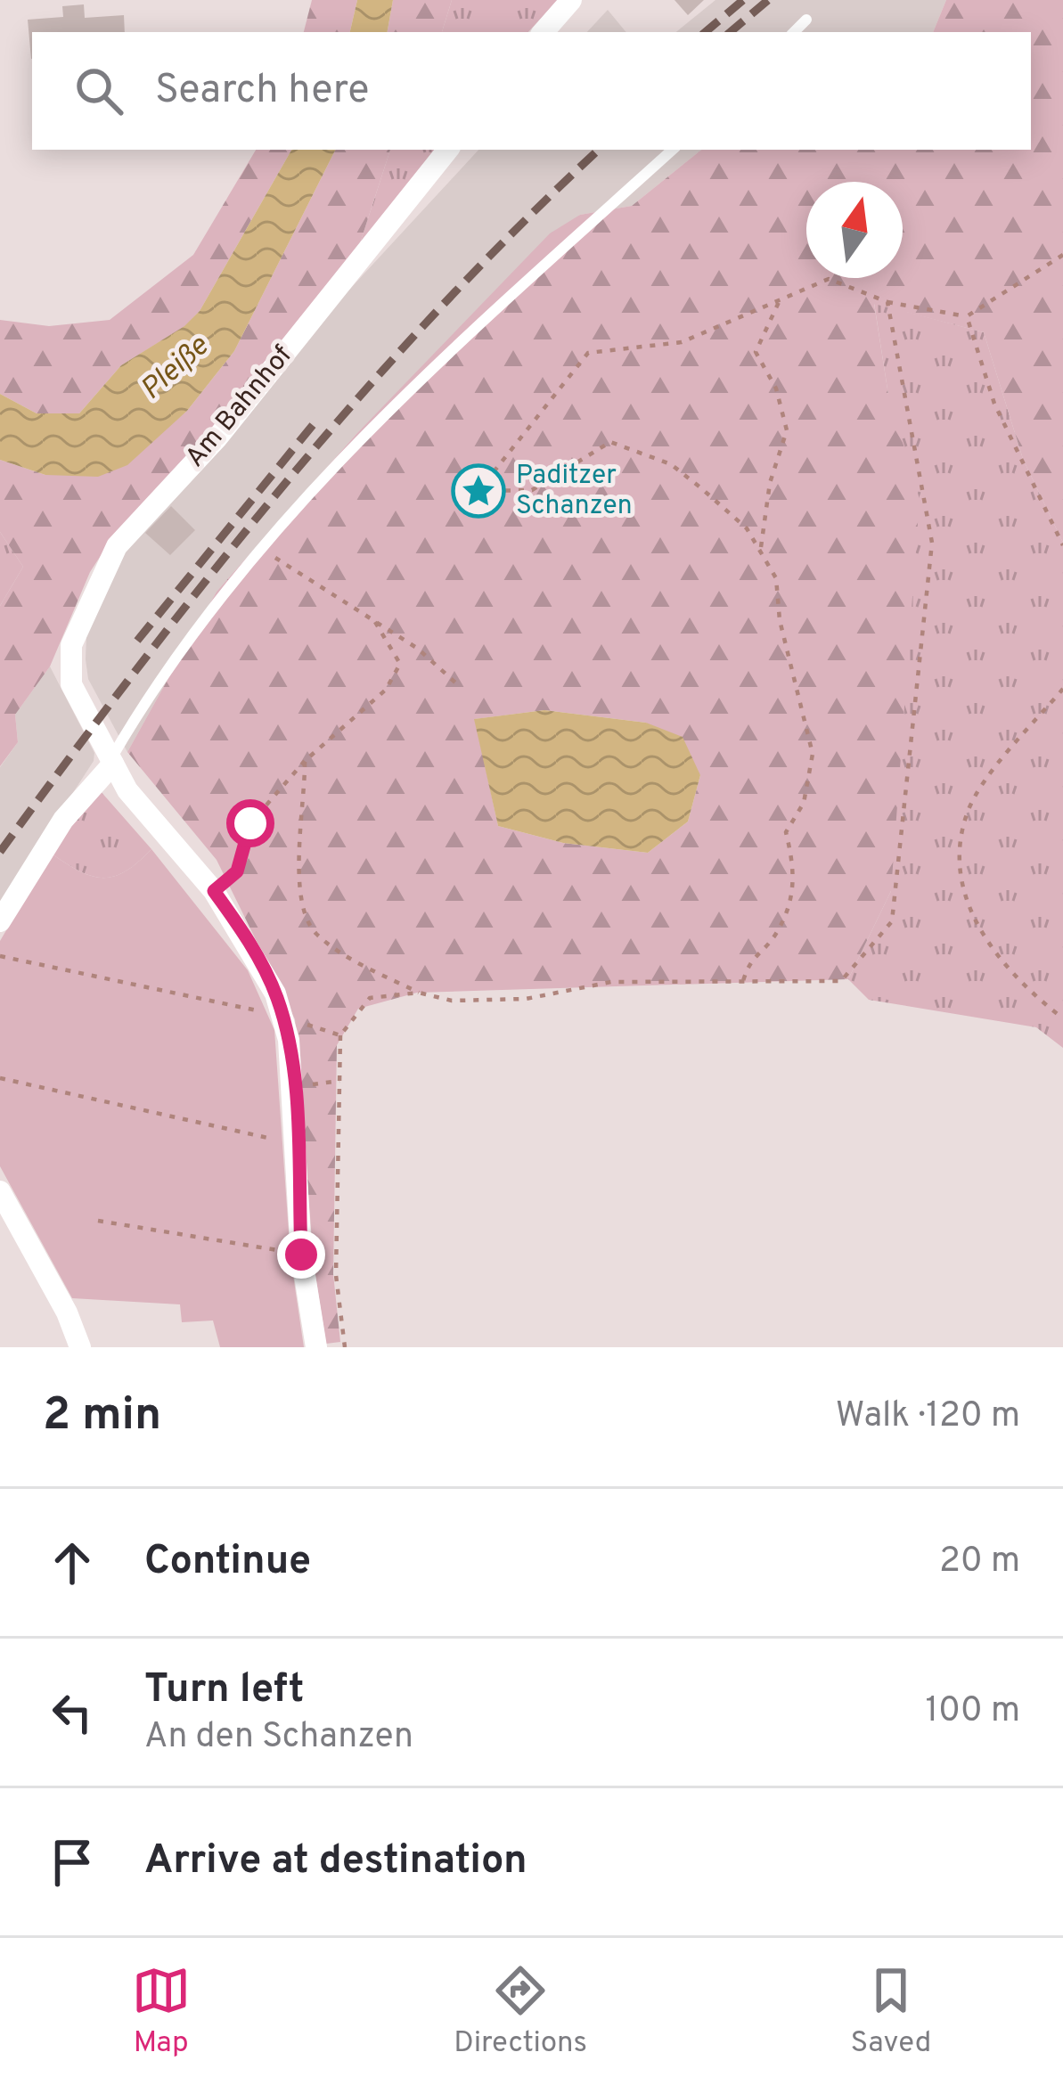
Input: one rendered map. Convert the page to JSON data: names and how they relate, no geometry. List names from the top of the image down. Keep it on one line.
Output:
{"streets":{"street":["Am Bahnhof"]},"water":["Pleiße"],"places":{"place":["Paditzer Schanzen"]},"north":"top","page":{"search":"Search here","heading":["2 min","Walk · 120 m"],"list":[["Continue","20 m"],["Turn left","An den Schanzen","100 m"],"Arrive at destination"],"nav":["Map","Directions","Saved"]}}
